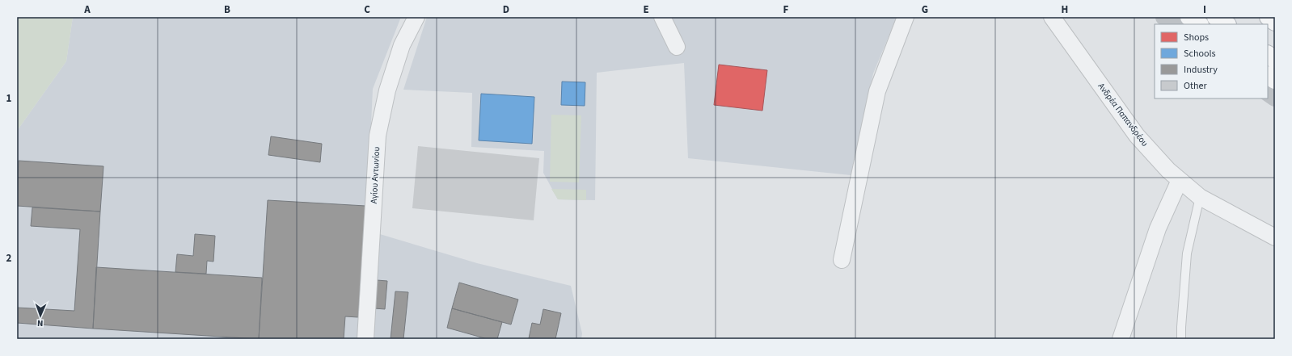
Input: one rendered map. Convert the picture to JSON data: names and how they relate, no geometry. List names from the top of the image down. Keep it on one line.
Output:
{"streets":{"street":["Ανδρέα Παπανδρέου","Αγίου Αντωνίου"]},"legend":["Shops","Schools","Industry","Other"],"north":"bottom","grid":{"columns":["A","B","C","D","E","F","G","H","I"],"rows":["1","2"]}}
